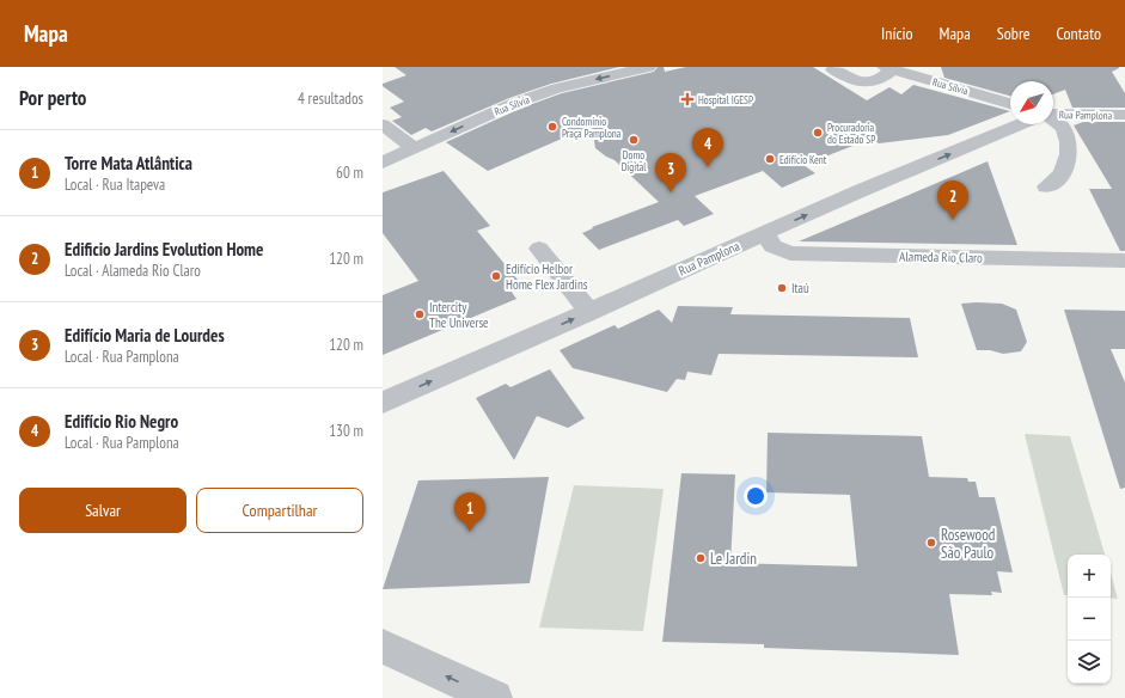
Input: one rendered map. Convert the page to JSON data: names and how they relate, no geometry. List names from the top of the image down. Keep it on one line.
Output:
{"streets":{"street":["Rua Sílvia","Rua Pamplona","Alameda Rio Claro"]},"crossings":[["Rua Pamplona","Alameda Rio Claro"]],"one_way":["Rua Sílvia","Rua Pamplona"],"places":{"health":["Hospital IGESP"],"other":["Condomínio Praça Pamplona","Procuradoria do Estado SP","Domo Digital","Edifício Kent","Edifício Helbor Home Flex Jardins","Itaú","Intercity The Universe","Rosewood São Paulo","Le Jardin"]},"north":"bottom left","page":{"header":"Mapa","nav":["Início","Mapa","Sobre","Contato"],"heading":["Por perto","4 resultados"],"pins":["4","3","2","1"],"list":[{"mark":"1","name":"Torre Mata Atlântica","note":"Local · Rua Itapeva","value":"60 m"},{"mark":"2","name":"Edificio Jardins Evolution Home","note":"Local · Alameda Rio Claro","value":"120 m"},{"mark":"3","name":"Edifício Maria de Lourdes","note":"Local · Rua Pamplona","value":"120 m"},{"mark":"4","name":"Edifício Rio Negro","note":"Local · Rua Pamplona","value":"130 m"}],"buttons":["Salvar","Compartilhar"],"map_buttons":["+","−"]}}
